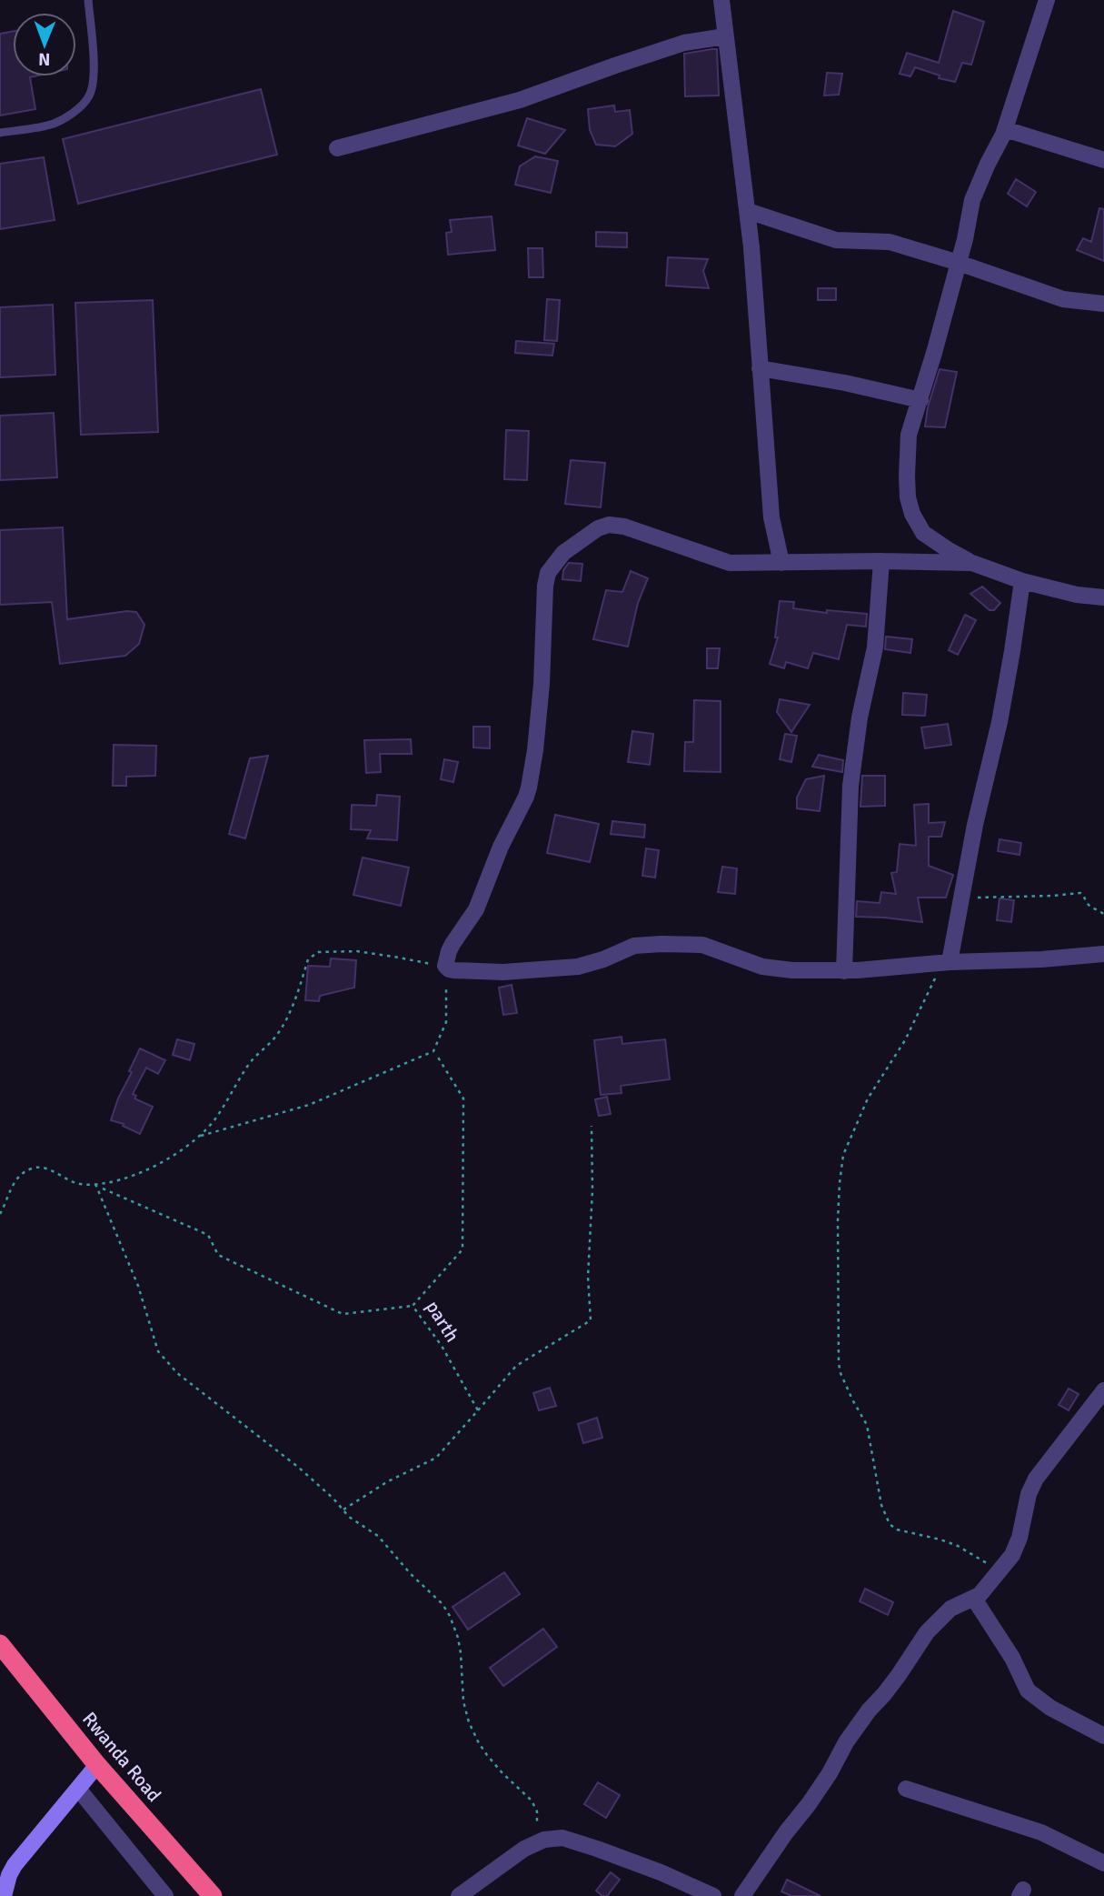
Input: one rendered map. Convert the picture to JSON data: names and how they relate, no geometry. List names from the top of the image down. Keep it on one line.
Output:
{"streets":{"highway":["Rwanda Road"],"path":["parth"]},"north":"bottom"}
